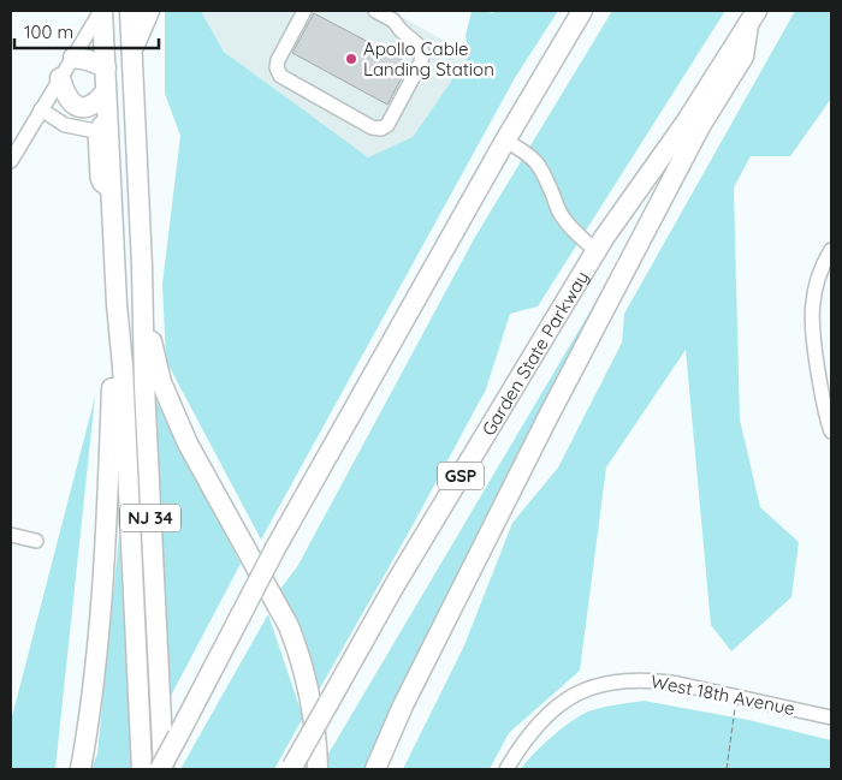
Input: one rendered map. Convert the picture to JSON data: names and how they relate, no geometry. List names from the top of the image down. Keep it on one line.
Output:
{"streets":{"highway":["Garden State Parkway","GSP","NJ 34"],"street":["West 18th Avenue"]},"places":["Apollo Cable Landing Station"],"scale_bar":"100 m"}
